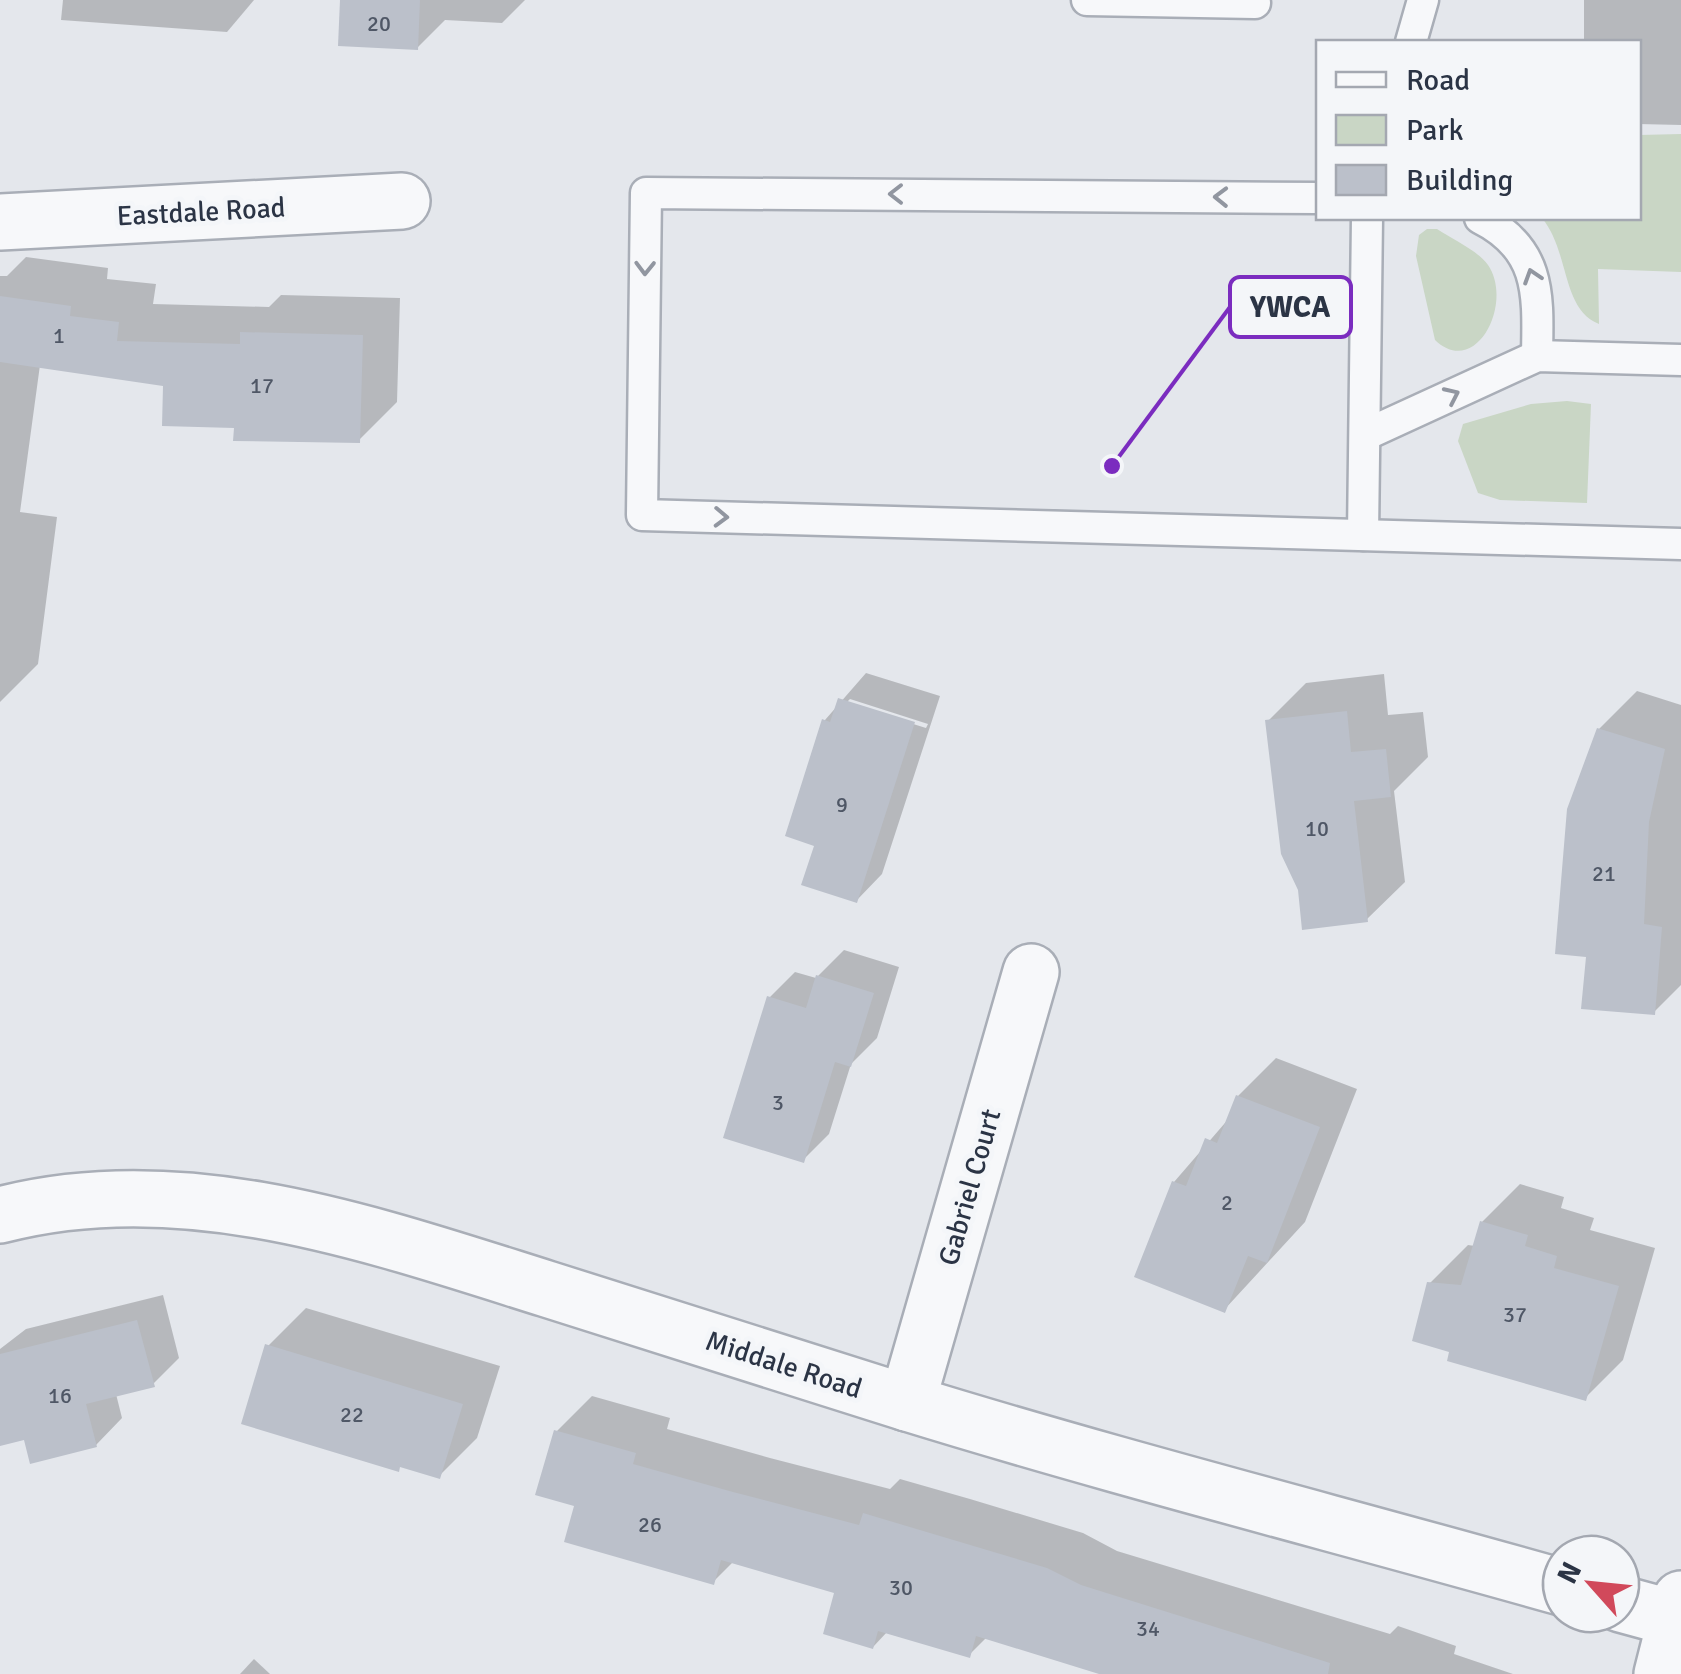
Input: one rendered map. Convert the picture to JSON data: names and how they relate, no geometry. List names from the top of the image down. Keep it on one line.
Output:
{"streets":{"street":["Eastdale Road","Gabriel Court","Middale Road"]},"crossings":[["Gabriel Court","Middale Road"]],"places":["YWCA"],"house_numbers":["20","1","17","9","10","21","3","2","37","16","22","26","30","34"],"legend":["Road","Park","Building"],"north":"top left"}
